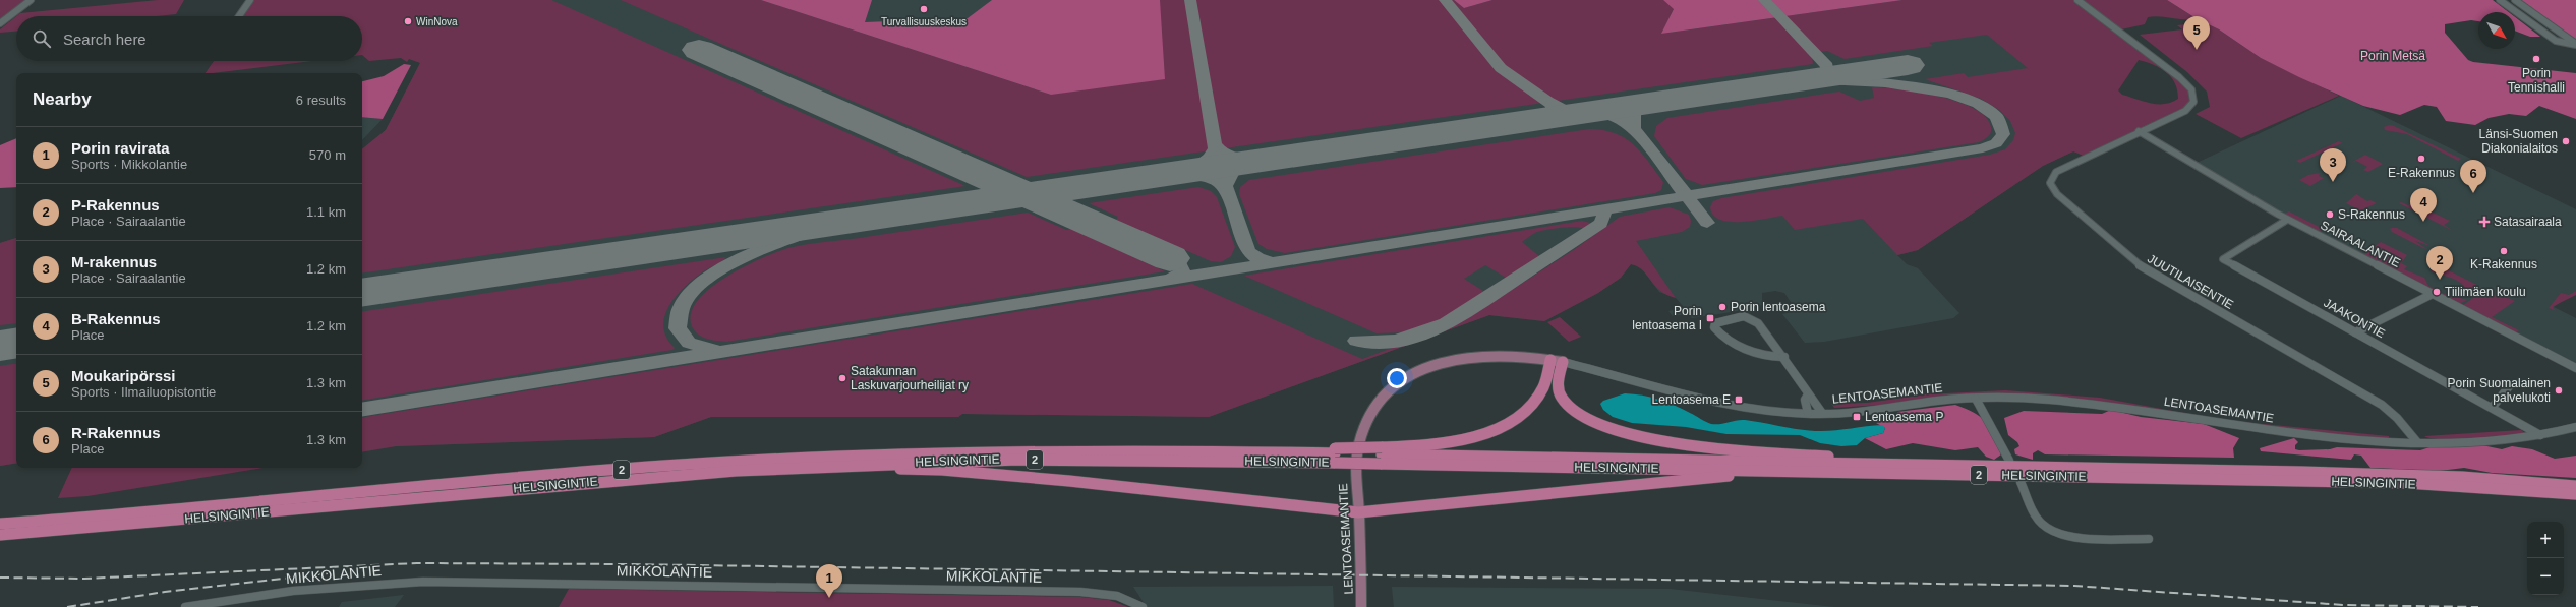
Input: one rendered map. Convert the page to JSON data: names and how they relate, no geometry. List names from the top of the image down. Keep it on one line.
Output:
{"streets":{"highway":["2","HELSINGINTIE"],"main road":["LENTOASEMANTIE"],"street":["SAIRAALANTIE","JUUTILAISENTIE","JAAKONTIE","MIKKOLANTIE"]},"crossings":[["SAIRAALANTIE","JUUTILAISENTIE"],["SAIRAALANTIE","JAAKONTIE"],["JUUTILAISENTIE","LENTOASEMANTIE"],["JAAKONTIE","LENTOASEMANTIE"]],"parks":["Porin Metsä"],"places":{"other":["Turvallisuuskeskus","WinNova","Porin Tennishalli","Länsi-Suomen Diakonialaitos","E-Rakennus","S-Rakennus","K-Rakennus","Tiilimäen koulu","Porin lentoasema","Satakunnan Laskuvarjourheilijat ry","Porin Suomalainen palvelukoti"],"health":["Satasairaala"],"transit":["Porin lentoasema I","Lentoasema E","Lentoasema P"]},"north":"bottom right","page":{"pins":["5","3","6","4","2","1"],"search":"Search here","heading":["Nearby","6 results"],"list":[{"mark":"1","name":"Porin ravirata","note":"Sports · Mikkolantie","value":"570 m"},{"mark":"2","name":"P-Rakennus","note":"Place · Sairaalantie","value":"1.1 km"},{"mark":"3","name":"M-rakennus","note":"Place · Sairaalantie","value":"1.2 km"},{"mark":"4","name":"B-Rakennus","note":"Place","value":"1.2 km"},{"mark":"5","name":"Moukaripörssi","note":"Sports · Ilmailuopistontie","value":"1.3 km"},{"mark":"6","name":"R-Rakennus","note":"Place","value":"1.3 km"}],"map_buttons":["+","−"]}}
